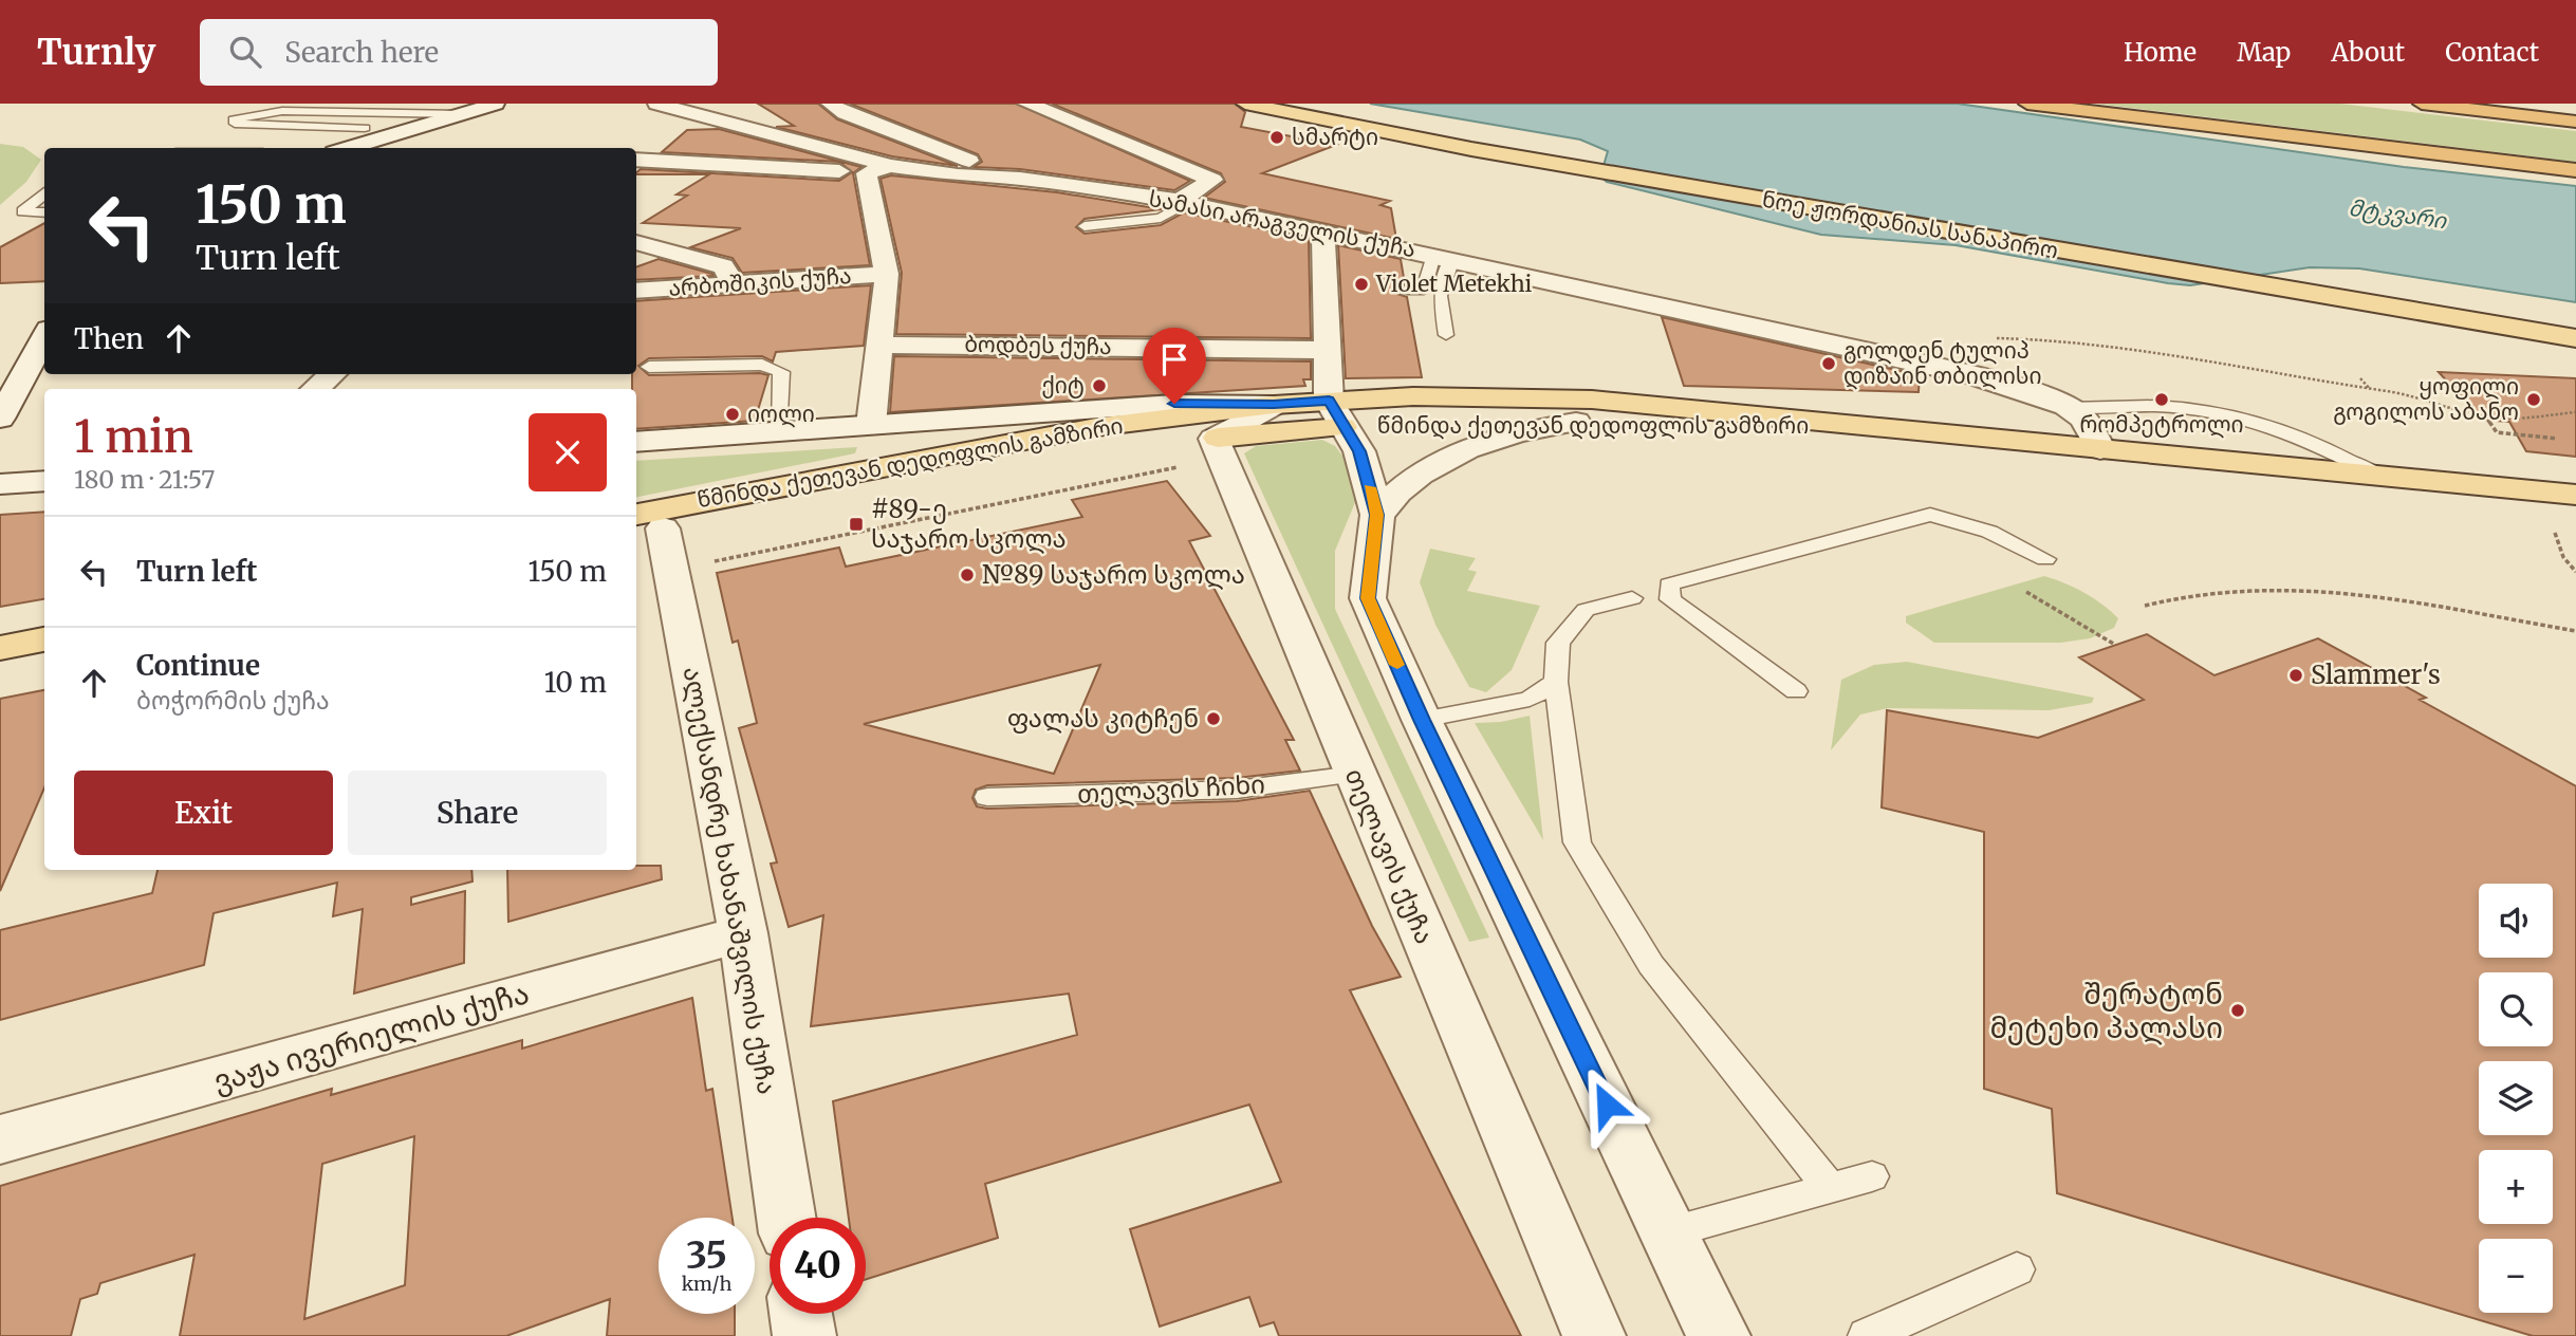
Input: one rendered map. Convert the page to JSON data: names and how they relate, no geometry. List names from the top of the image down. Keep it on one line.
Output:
{"streets":{"main road":["ნოე ჟორდანიას სანაპირო","წმინდა ქეთევან დედოფლის გამზირი"],"street":["სამასი არაგველის ქუჩა","არბოშიკის ქუჩა","ბოდბეს ქუჩა","თელავის ქუჩა","ალექსანდრე ხახანაშვილის ქუჩა","ვაჟა ივერიელის ქუჩა"],"lane":["თელავის ჩიხი"]},"crossings":[["სამასი არაგველის ქუჩა","წმინდა ქეთევან დედოფლის გამზირი"],["წმინდა ქეთევან დედოფლის გამზირი","თელავის ქუჩა"],["წმინდა ქეთევან დედოფლის გამზირი","ალექსანდრე ხახანაშვილის ქუჩა"],["თელავის ჩიხი","თელავის ქუჩა"],["ალექსანდრე ხახანაშვილის ქუჩა","ვაჟა ივერიელის ქუჩა"]],"water":["მტკვარი"],"places":{"other":["სმარტი","Violet Metekhi","გოლდენ ტულიპ დიზაინ თბილისი","ქიტ","რომპეტროლი","ყოფილი გოგილოს აბანო","იოლი","№89 საჯარო სკოლა","Slammer's","ფალას კიტჩენ","შერატონ მეტეხი პალასი"],"transit":["#89-ე საჯარო სკოლა"]},"page":{"header":"Turnly","search":"Search here","nav":["Home","Map","About","Contact"],"turn":["150 m","Turn left"],"then":"Then","heading":["1 min","180 m · 21:57"],"list":[{"name":"Turn left","value":"150 m"},{"name":"Continue","note":"ბოჭორმის ქუჩა","value":"10 m"}],"buttons":["Exit","Share"],"map_buttons":["+","−"],"speed":"35 km/h","limit":"40"}}
